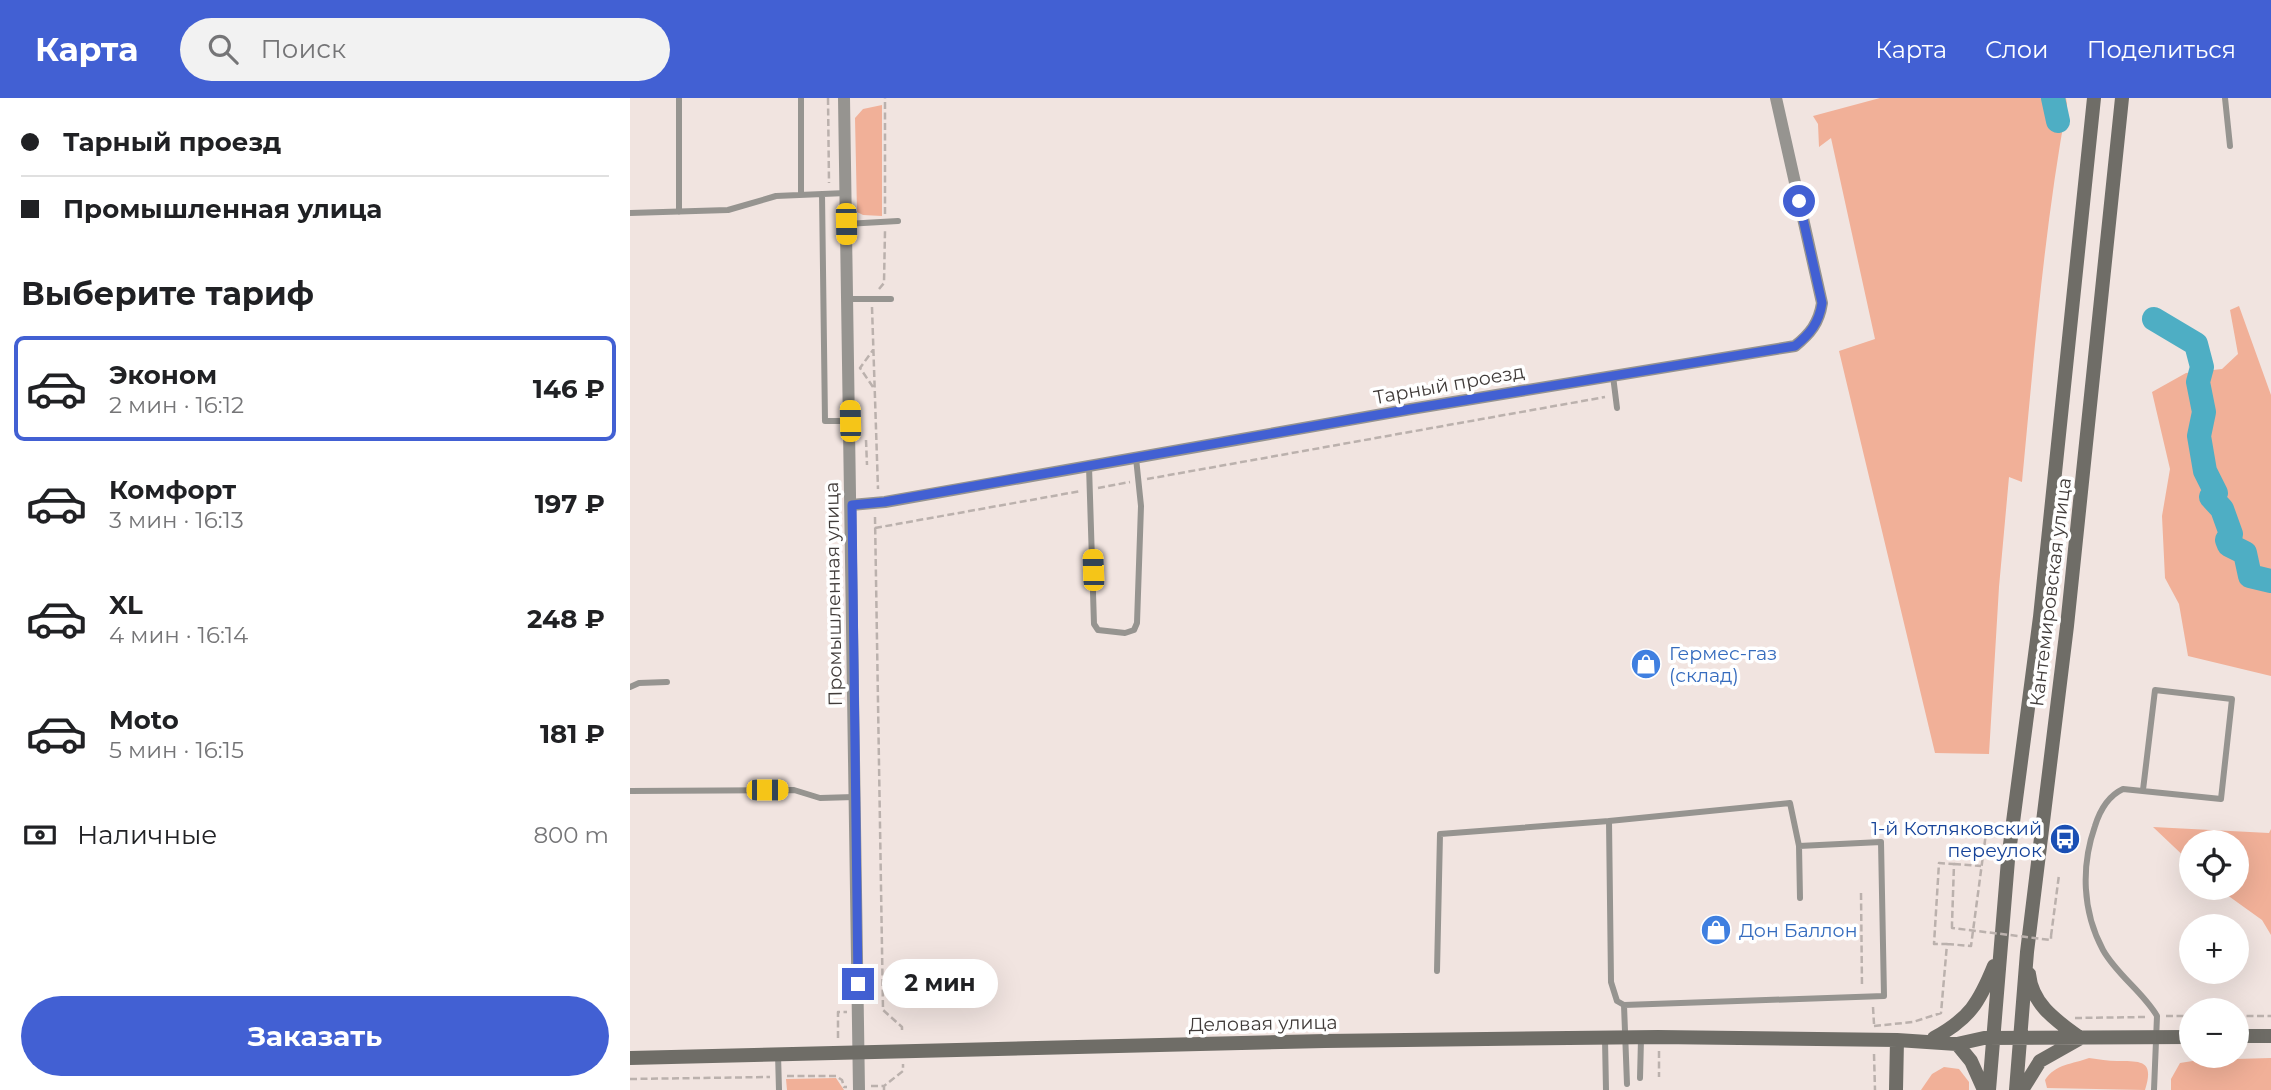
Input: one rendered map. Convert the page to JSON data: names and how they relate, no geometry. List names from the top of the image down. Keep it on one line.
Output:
{"streets":{"street":["Тарный проезд","Кантемировская улица","Промышленная улица","Деловая улица"]},"crossings":[["Тарный проезд","Промышленная улица"],["Промышленная улица","Деловая улица"]],"places":{"shop":["Гермес-газ (склад)","Дон Баллон"],"bus stop":["1-й Котляковский переулок"]},"page":{"header":"Карта","search":"Поиск","nav":["Карта","Слои","Поделиться"],"banner":["Тарный проезд","Промышленная улица"],"heading":"Выберите тариф","list":[{"name":"Эконом","note":"2 мин · 16:12","value":"146 ₽"},{"name":"Комфорт","note":"3 мин · 16:13","value":"197 ₽"},{"name":"XL","note":"4 мин · 16:14","value":"248 ₽"},{"name":"Moto","note":"5 мин · 16:15","value":"181 ₽"}],"pay":["Наличные","800 m"],"map_buttons":["+","−"],"bubble":"2 мин","buttons":"Заказать"}}
